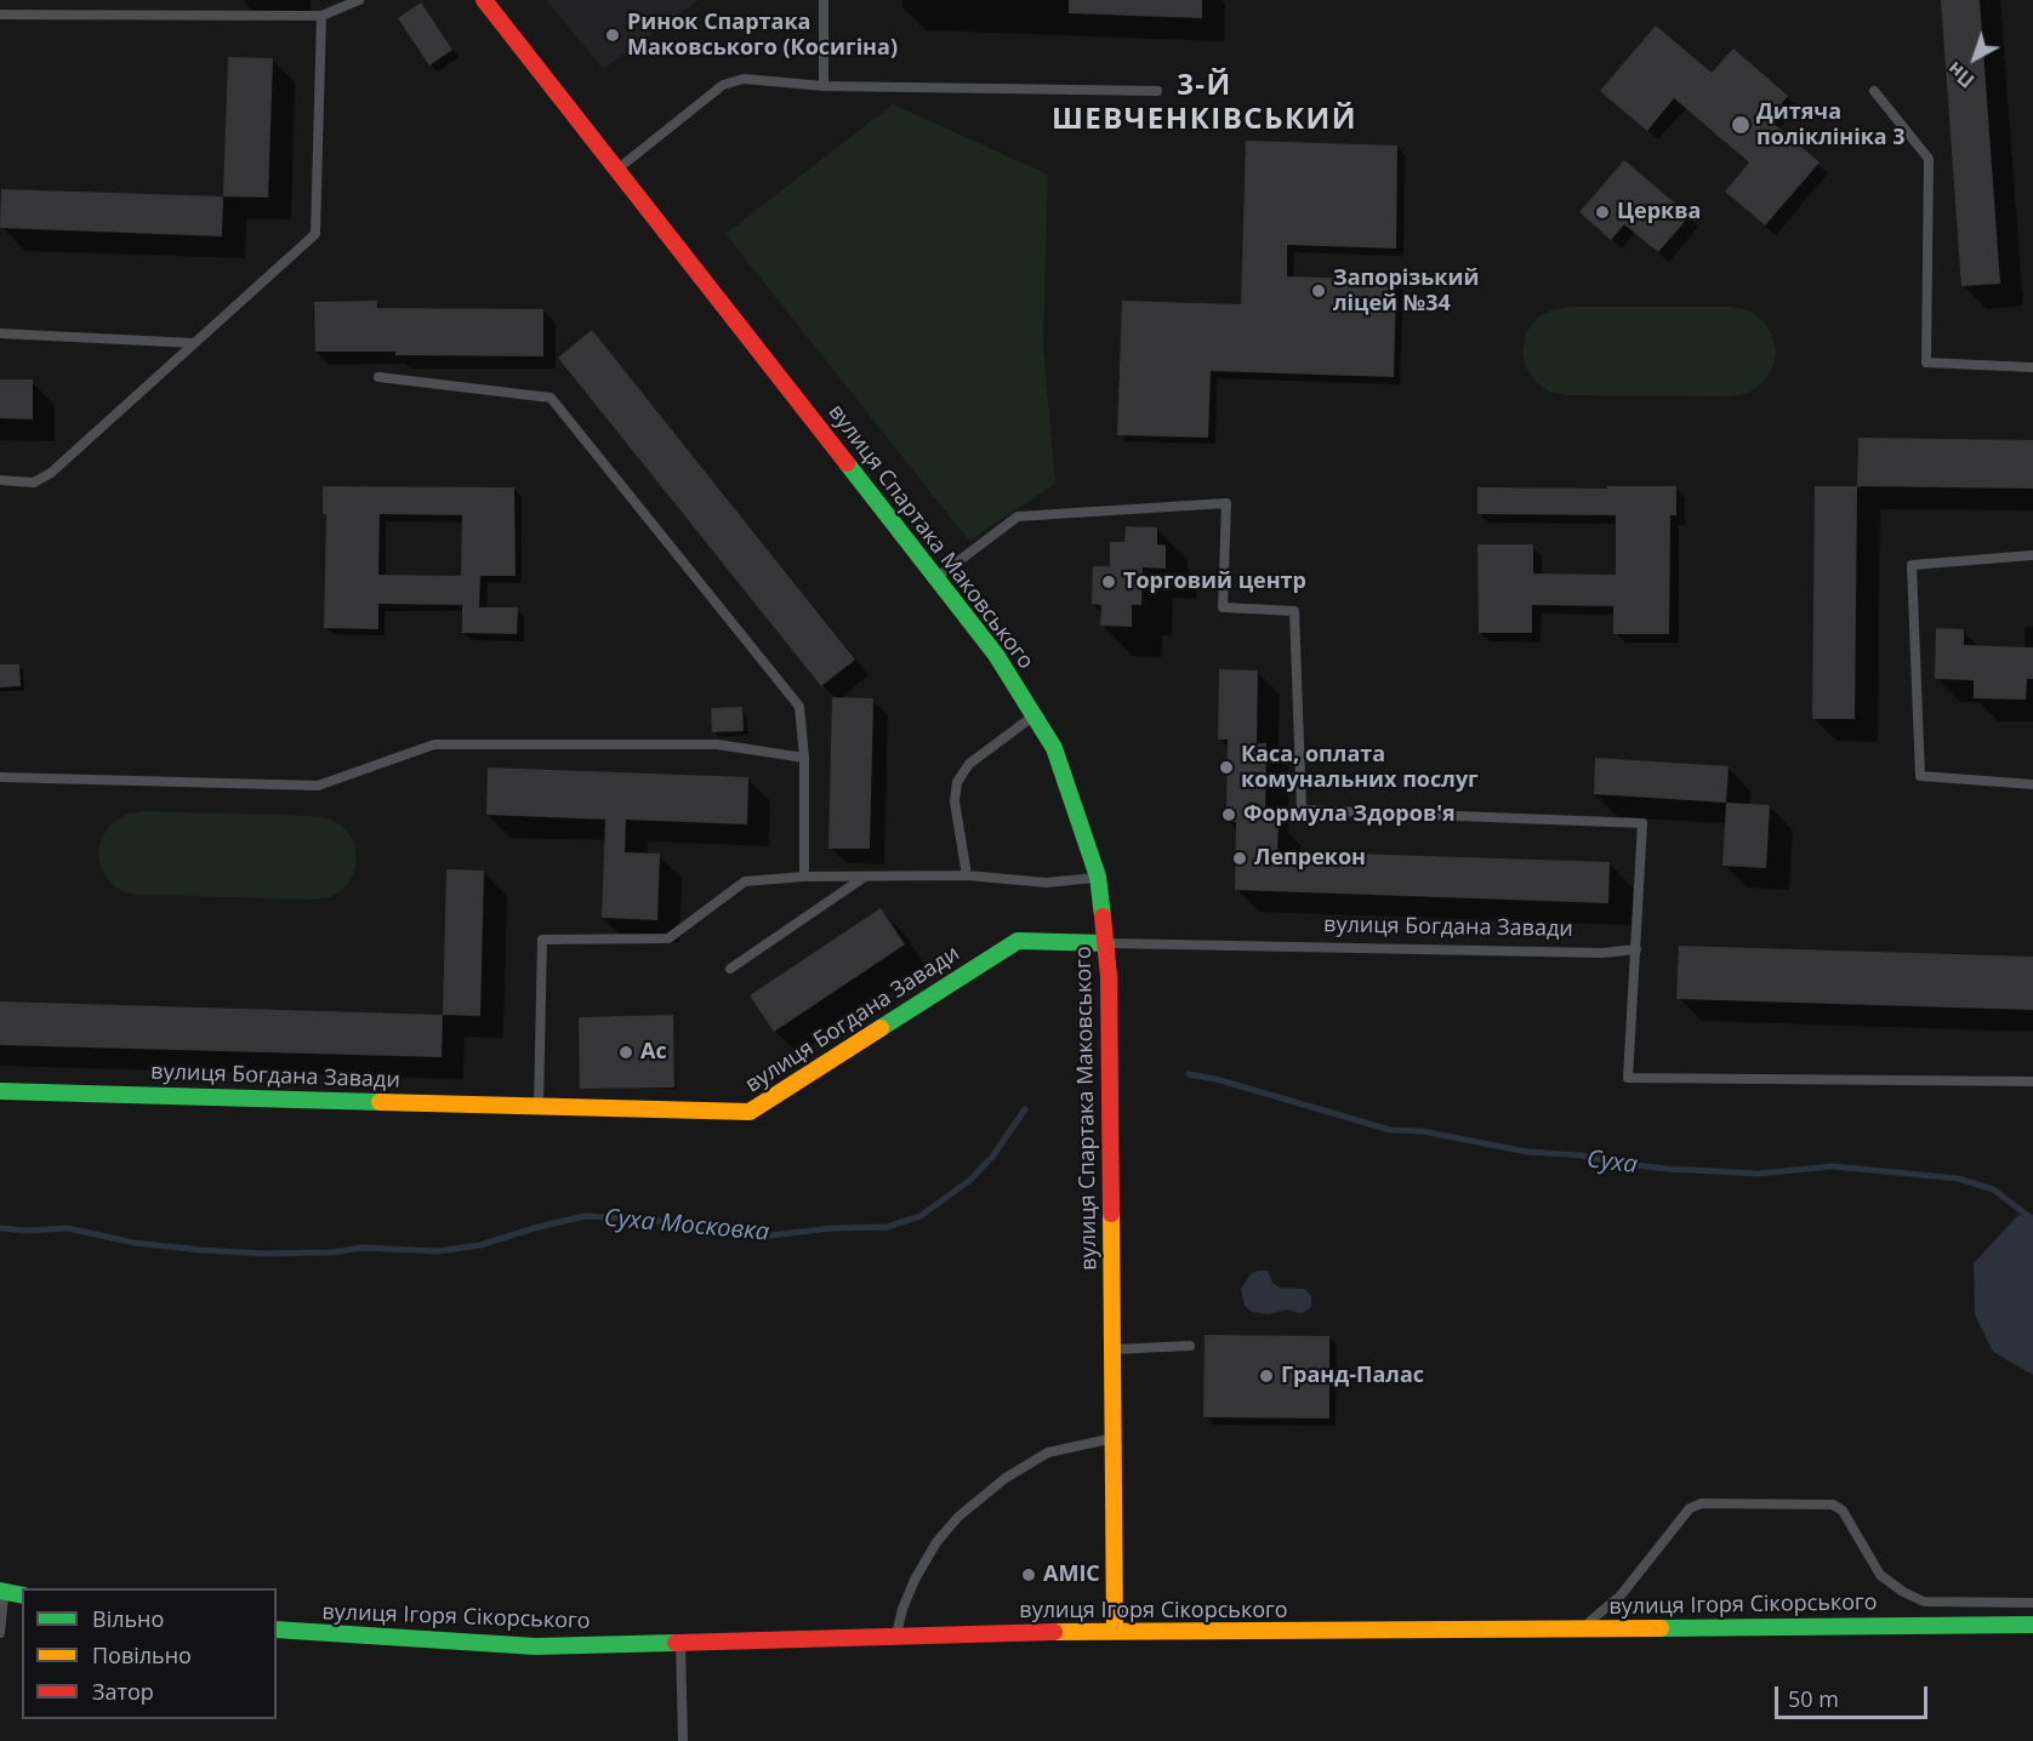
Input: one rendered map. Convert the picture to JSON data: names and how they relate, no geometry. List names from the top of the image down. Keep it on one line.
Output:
{"streets":{"street":["вулиця Спартака Маковського","вулиця Богдана Завади","вулиця Ігоря Сікорського"]},"crossings":[["вулиця Спартака Маковського","вулиця Богдана Завади"],["вулиця Спартака Маковського","вулиця Ігоря Сікорського"]],"districts":["3-Й ШЕВЧЕНКІВСЬКИЙ"],"water":["Суха","Суха Московка"],"places":["Ринок Спартака Маковського (Косигіна)","Дитяча поліклініка 3","Церква","Запорізький ліцей №34","Торговий центр","Каса, оплата комунальних послуг","Формула Здоров'я","Лепрекон","Ас","Гранд-Палас","AMIC"],"legend":["Вільно","Повільно","Затор"],"scale_bar":"50 m","north":"bottom left"}
